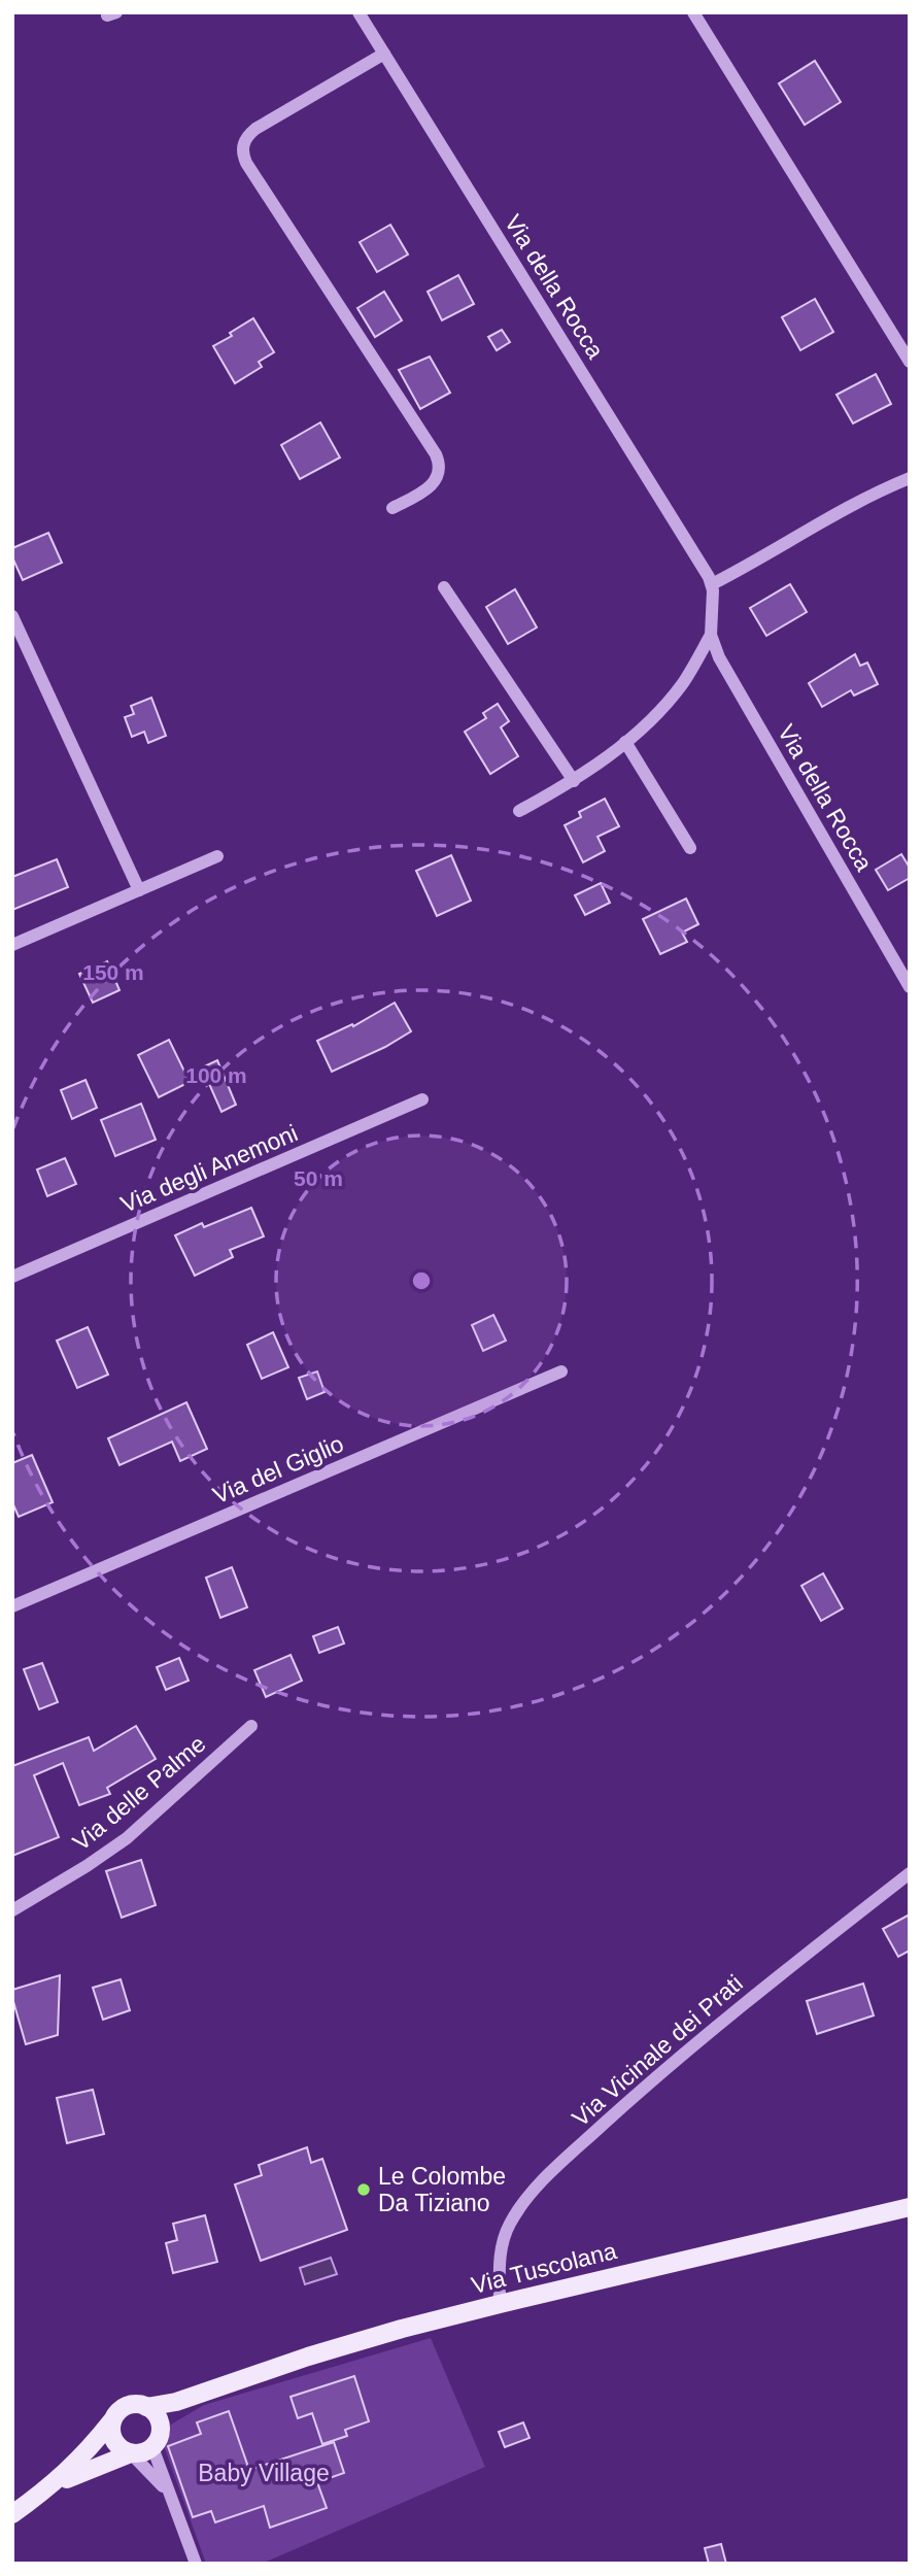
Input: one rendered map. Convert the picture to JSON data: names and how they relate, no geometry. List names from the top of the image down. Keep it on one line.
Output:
{"streets":{"main road":["Via Tuscolana"],"street":["Via della Rocca","Via degli Anemoni","Via del Giglio","Via delle Palme","Via Vicinale dei Prati"]},"crossings":[["Via Vicinale dei Prati","Via Tuscolana"]],"parks":["Baby Village"],"places":["Le Colombe Da Tiziano"],"rings":["150 m","100 m","50 m"]}
